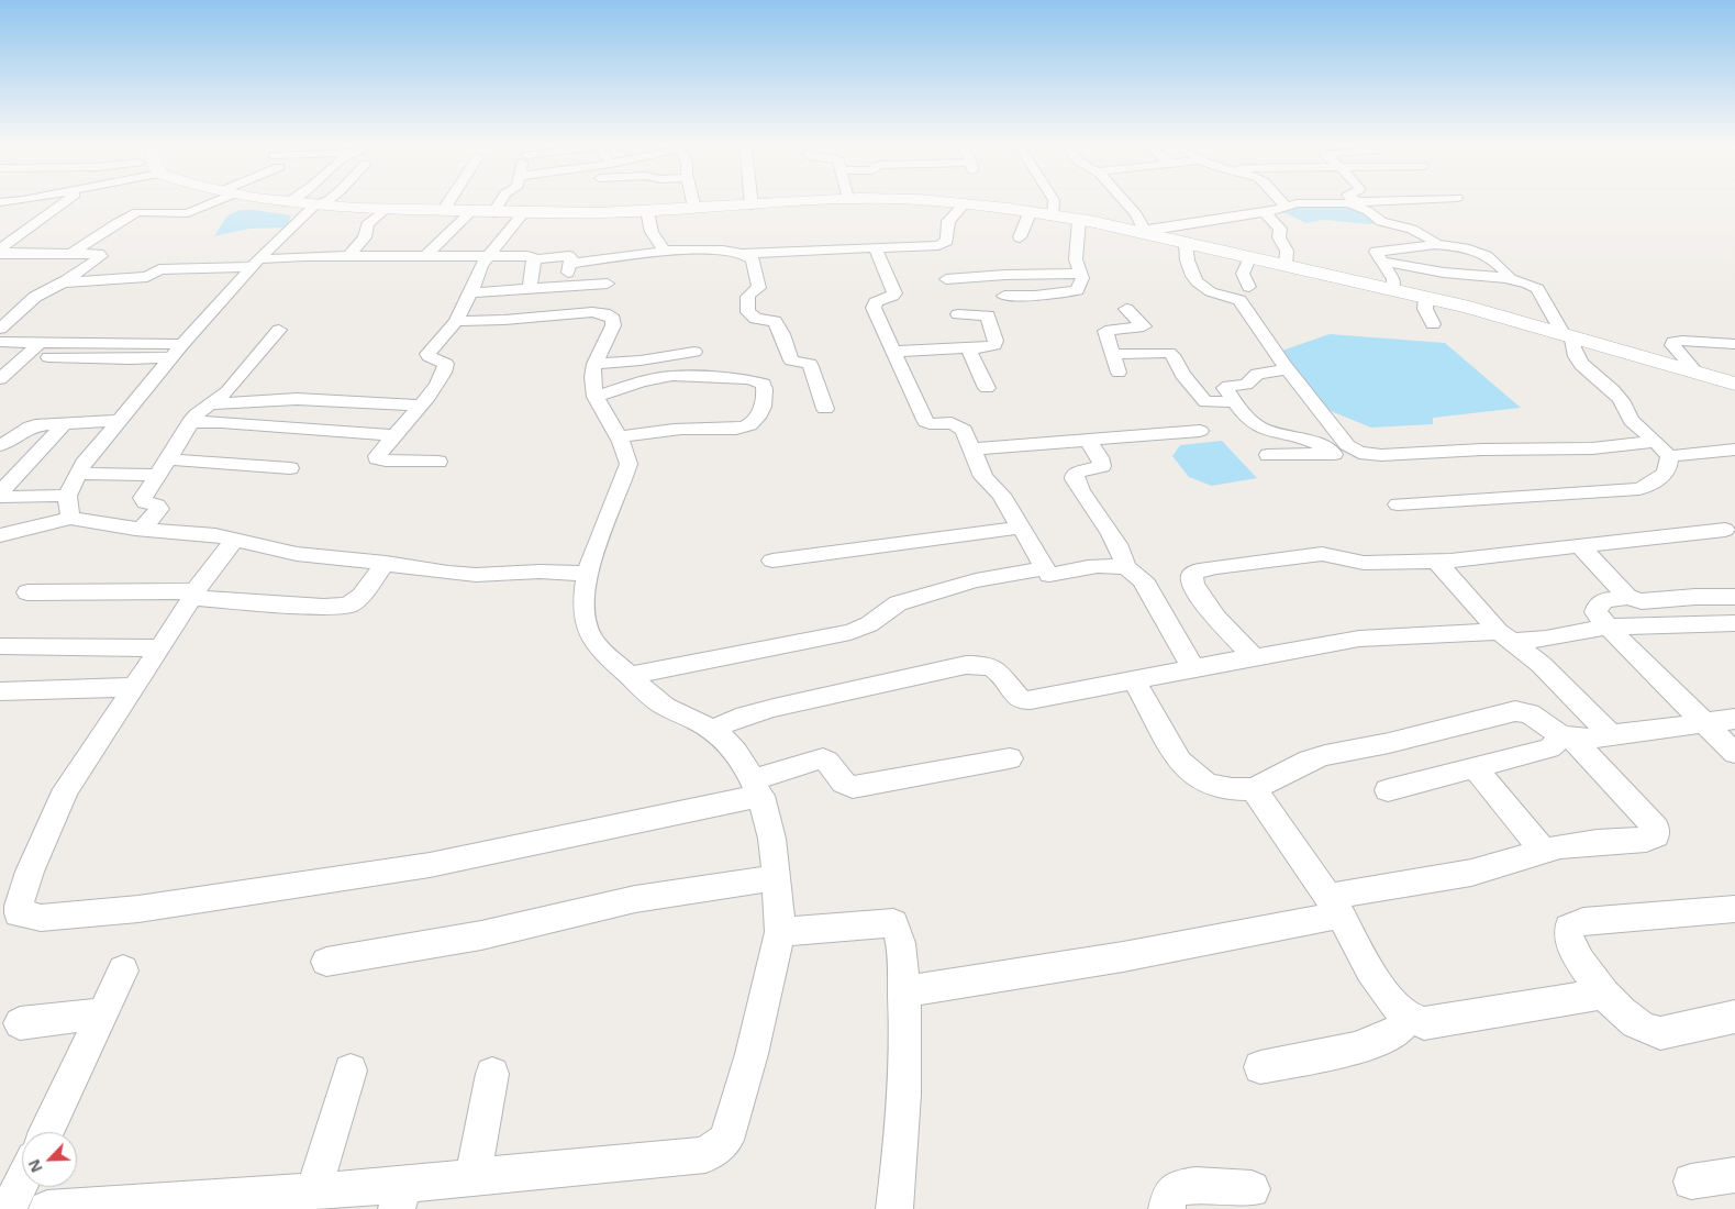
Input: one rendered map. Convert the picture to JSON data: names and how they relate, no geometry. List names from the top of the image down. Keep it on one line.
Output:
{"north":"bottom left"}
